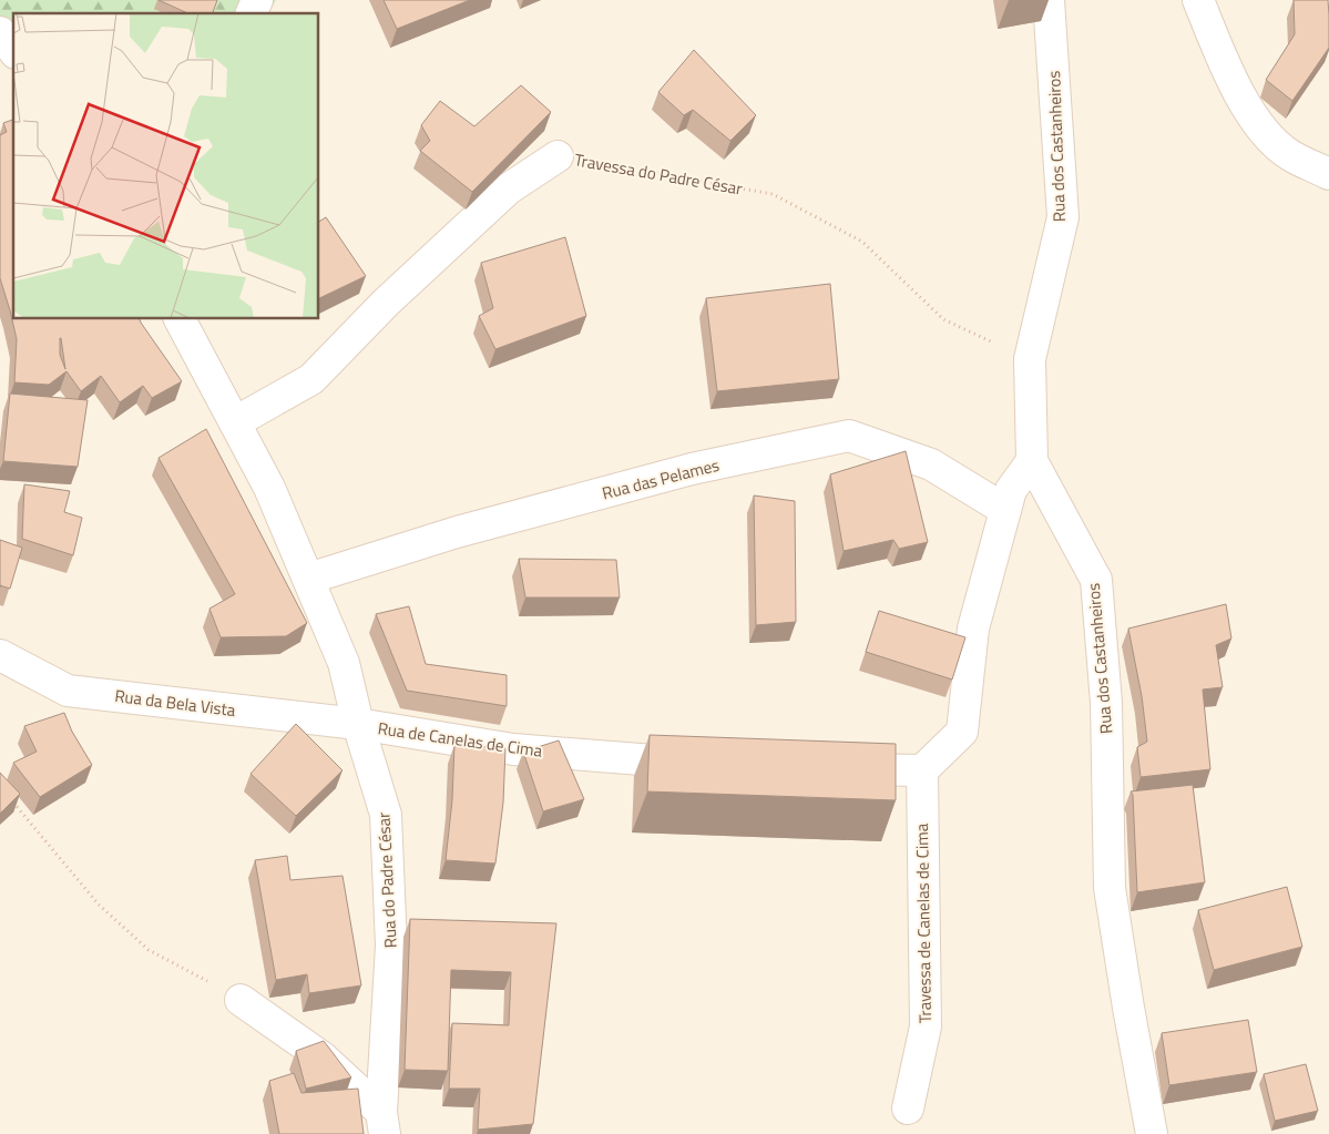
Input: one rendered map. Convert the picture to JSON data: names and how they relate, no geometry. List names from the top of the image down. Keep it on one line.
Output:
{"streets":{"street":["Rua dos Castanheiros","Travessa do Padre César","Rua das Pelames","Rua da Bela Vista","Rua de Canelas de Cima","Rua do Padre César","Travessa de Canelas de Cima"]},"crossings":[["Rua dos Castanheiros","Travessa do Padre César"],["Travessa do Padre César","Rua do Padre César"],["Rua das Pelames","Rua do Padre César"],["Rua da Bela Vista","Rua de Canelas de Cima"],["Rua da Bela Vista","Rua do Padre César"],["Rua de Canelas de Cima","Rua do Padre César"]]}
